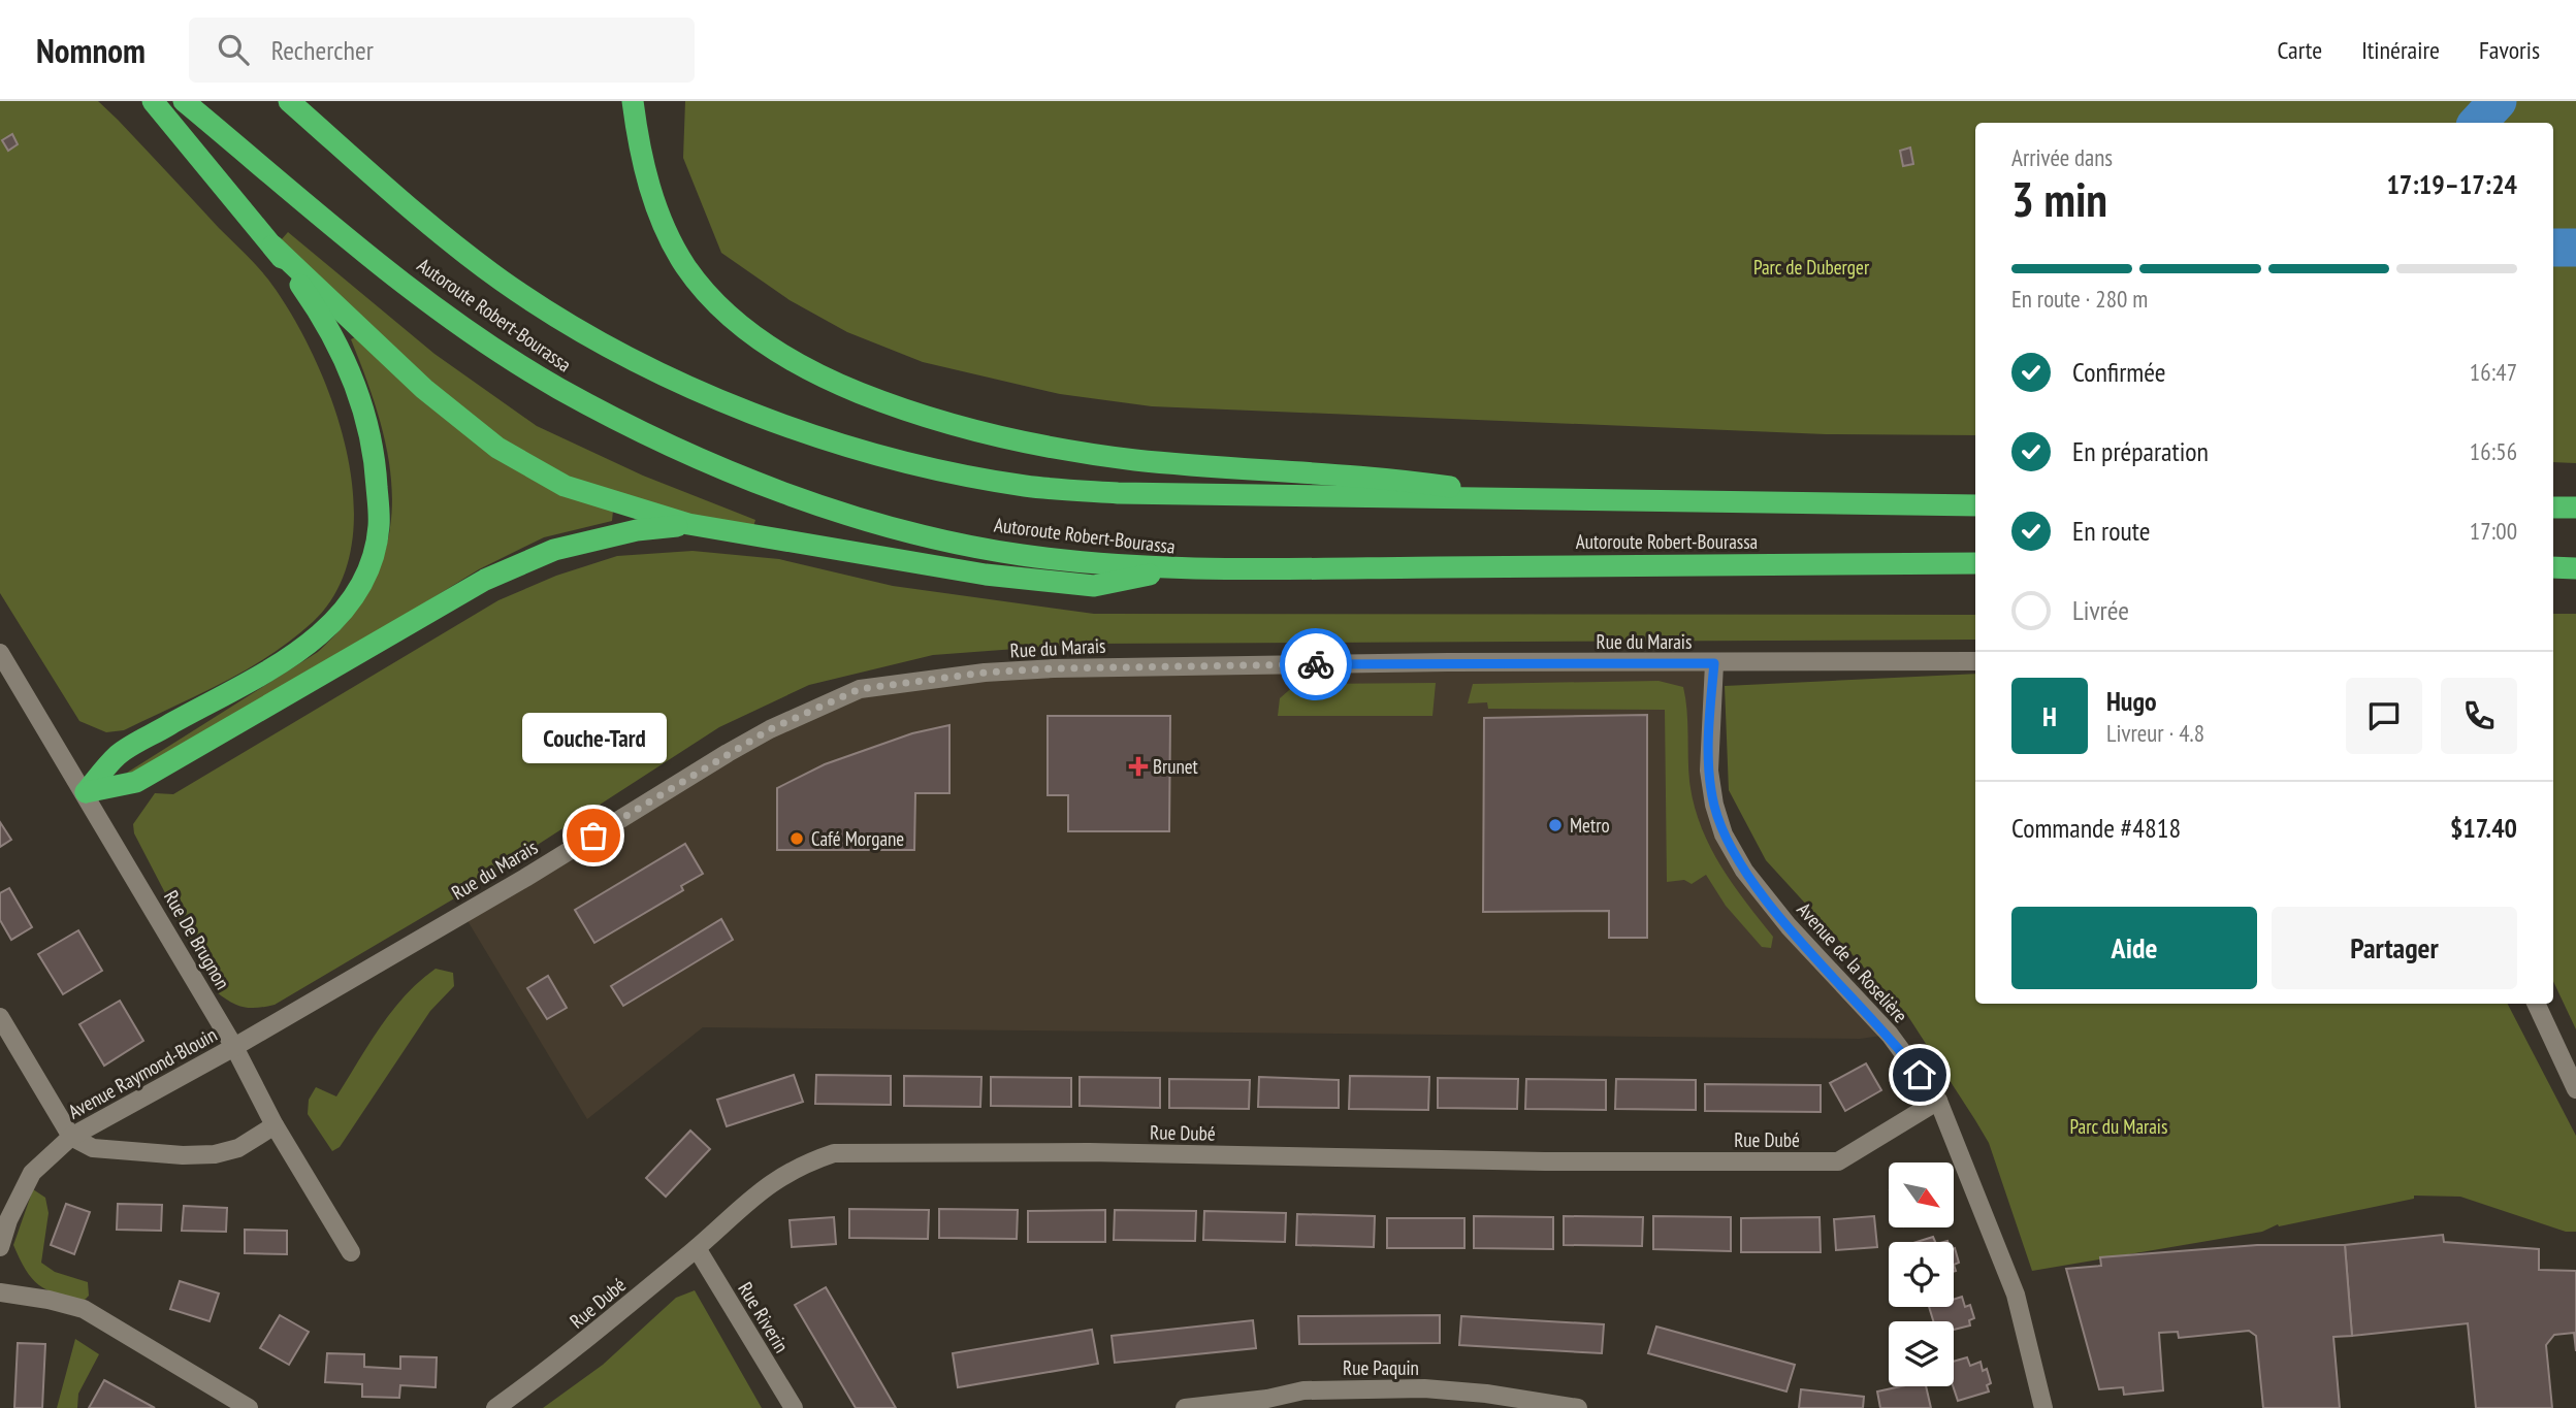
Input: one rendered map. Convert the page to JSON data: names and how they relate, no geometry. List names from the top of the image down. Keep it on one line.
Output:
{"streets":{"highway":["Autoroute Robert-Bourassa"],"street":["Rue du Marais","Rue De Brugnon","Avenue de la Roselière","Avenue Raymond-Blouin","Rue Dubé","Rue Riverin","Rue Paquin"]},"crossings":[["Rue du Marais","Rue De Brugnon"],["Rue du Marais","Avenue de la Roselière"],["Rue du Marais","Avenue Raymond-Blouin"],["Rue De Brugnon","Avenue Raymond-Blouin"],["Avenue de la Roselière","Rue Dubé"],["Rue Dubé","Rue Riverin"]],"parks":["Parc de Duberger","Parc du Marais"],"places":{"health":["Brunet"],"other":["Metro","Couche-Tard","Café Morgane"]},"north":"bottom right","page":{"header":"Nomnom","search":"Rechercher","nav":["Carte","Itinéraire","Favoris"],"heading":["3 min","Arrivée dans","17:19–17:24"],"panel":["Hugo","Livreur · 4.8","Commande #4818","$17.40"],"bar":"En route · 280 m","list":[["Confirmée","16:47"],["En préparation","16:56"],["En route","17:00"],"Livrée"],"round":"H","bubble":"Couche-Tard","buttons":["Aide","Partager"]}}
